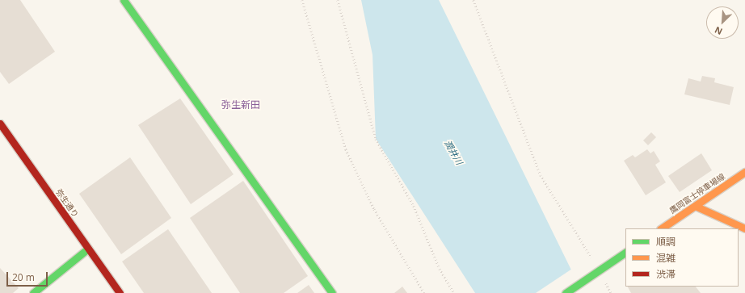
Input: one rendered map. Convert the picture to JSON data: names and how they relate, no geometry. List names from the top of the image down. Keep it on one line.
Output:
{"streets":{"street":["鷹岡富士停車場線","弥生通り"]},"districts":["弥生新田"],"water":["潤井川"],"legend":["順調","混雑","渋滞"],"scale_bar":"20 m","north":"bottom left"}
